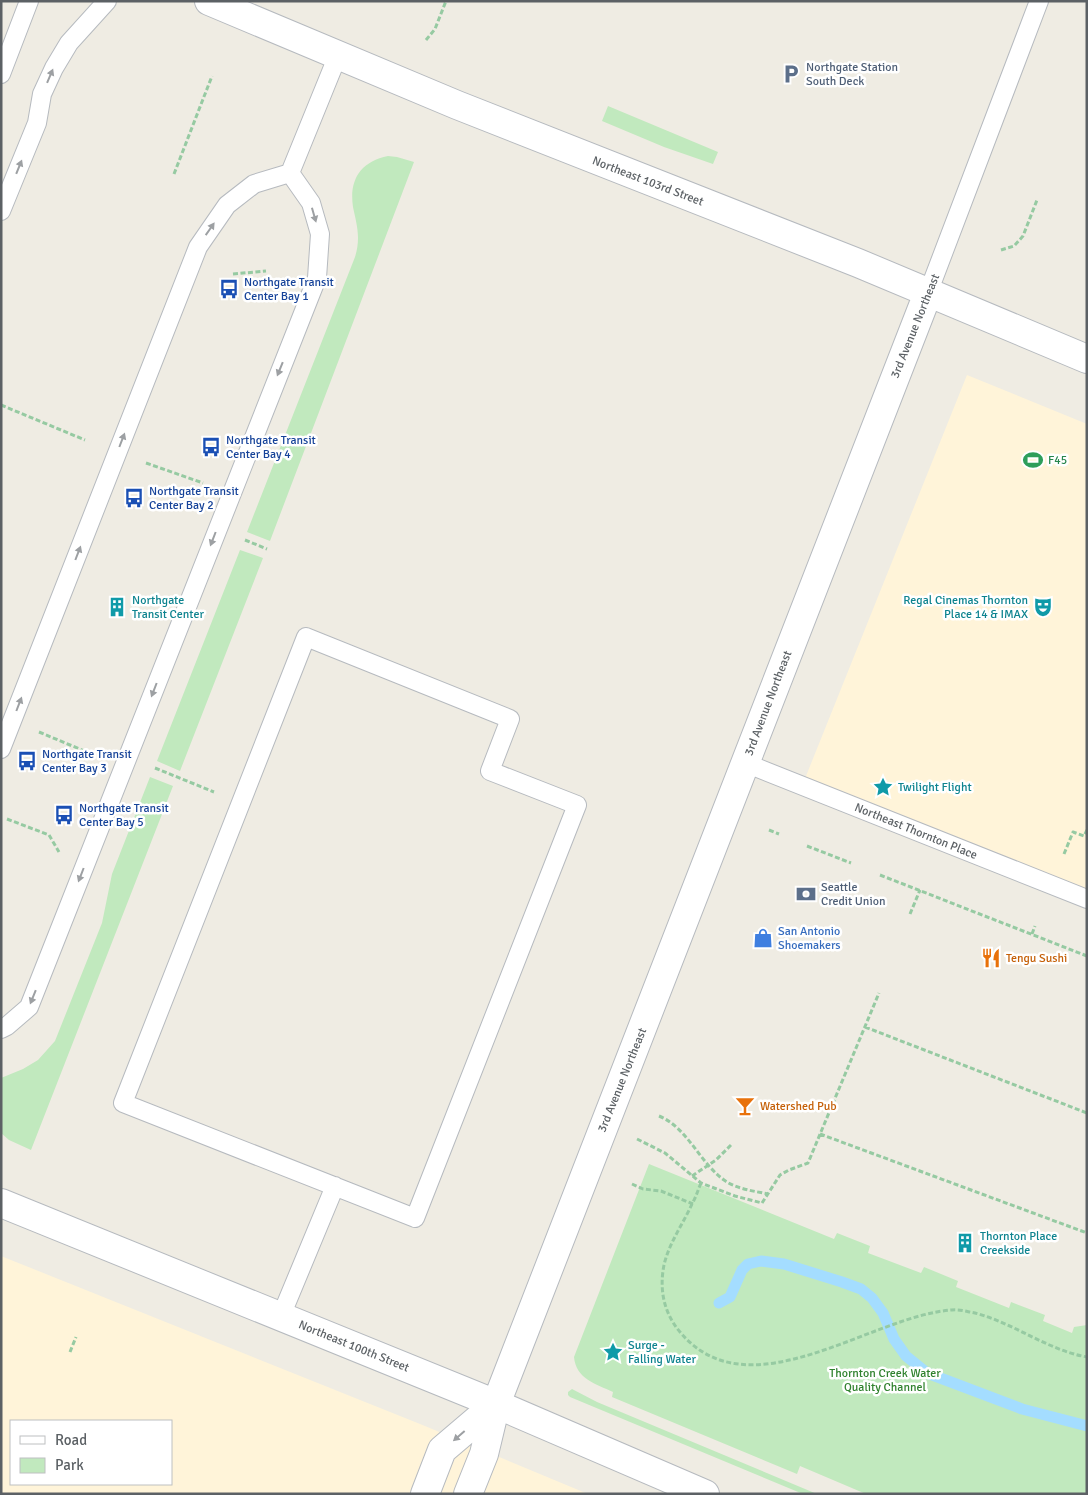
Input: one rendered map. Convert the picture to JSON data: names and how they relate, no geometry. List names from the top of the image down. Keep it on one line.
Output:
{"streets":{"street":["Northeast 103rd Street","3rd Avenue Northeast","Northeast 100th Street"],"lane":["Northeast Thornton Place"]},"crossings":[["Northeast 103rd Street","3rd Avenue Northeast"],["3rd Avenue Northeast","Northeast Thornton Place"],["3rd Avenue Northeast","Northeast 100th Street"]],"parks":["Thornton Creek Water Quality Channel"],"places":{"parking":["Northgate Station South Deck"],"bus stop":["Northgate Transit Center Bay 1","Northgate Transit Center Bay 4","Northgate Transit Center Bay 2","Northgate Transit Center Bay 3","Northgate Transit Center Bay 5"],"sports":["F45"],"building":["Northgate Transit Center","Thornton Place Creekside"],"theatre":["Regal Cinemas Thornton Place 14 & IMAX"],"place":["Twilight Flight","Surge - Falling Water"],"bank":["Seattle Credit Union"],"shop":["San Antonio Shoemakers"],"restaurant":["Tengu Sushi"],"bar":["Watershed Pub"]},"legend":["Road","Park"]}
